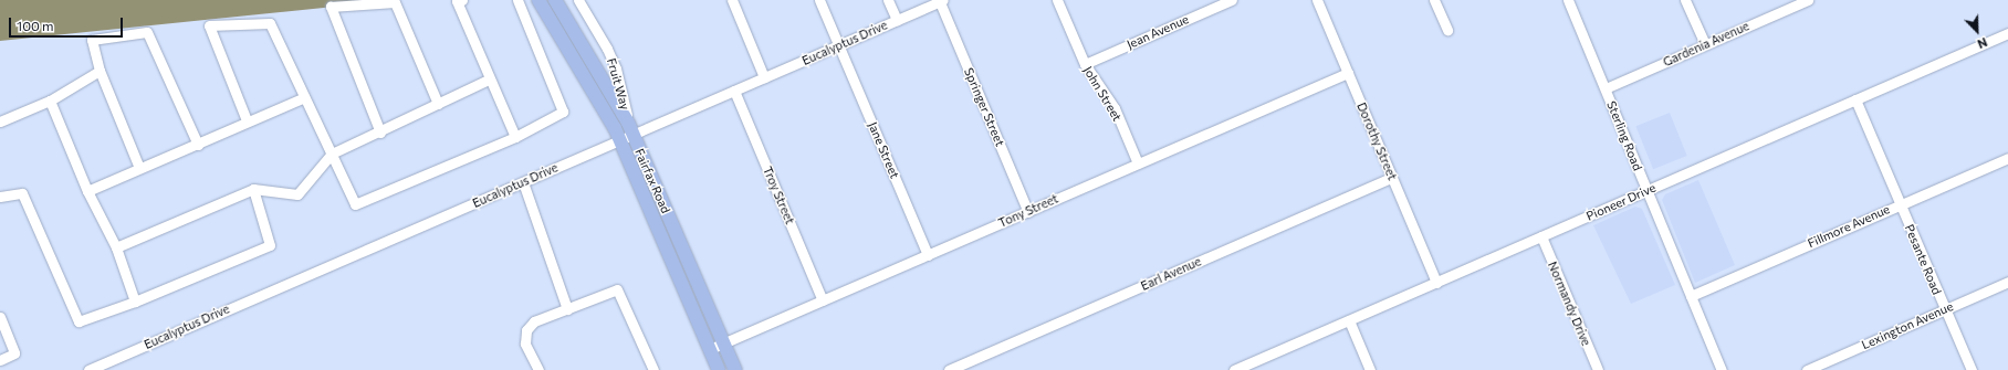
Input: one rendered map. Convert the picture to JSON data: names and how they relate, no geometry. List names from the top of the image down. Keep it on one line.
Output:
{"streets":{"main road":["Fairfax Road"],"street":["Jean Avenue","Eucalyptus Drive","Gardenia Avenue","Fruit Way","John Street","Springer Street","Sterling Road","Dorothy Street","Jane Street","Troy Street","Pioneer Drive","Tony Street","Fillmore Avenue","Pesante Road","Earl Avenue","Normandy Drive","Lexington Avenue"]},"crossings":[["Jean Avenue","John Street"],["Eucalyptus Drive","Fruit Way"],["Eucalyptus Drive","Springer Street"],["Eucalyptus Drive","Jane Street"],["Eucalyptus Drive","Fairfax Road"],["Eucalyptus Drive","Troy Street"],["Gardenia Avenue","Sterling Road"],["Fruit Way","Fairfax Road"],["John Street","Tony Street"],["Springer Street","Tony Street"],["Sterling Road","Pioneer Drive"],["Sterling Road","Fillmore Avenue"],["Dorothy Street","Pioneer Drive"],["Dorothy Street","Tony Street"],["Dorothy Street","Earl Avenue"],["Jane Street","Tony Street"],["Fairfax Road","Tony Street"],["Troy Street","Tony Street"],["Pioneer Drive","Pesante Road"],["Pioneer Drive","Normandy Drive"],["Fillmore Avenue","Pesante Road"],["Pesante Road","Lexington Avenue"]],"scale_bar":"100 m","north":"bottom right"}
